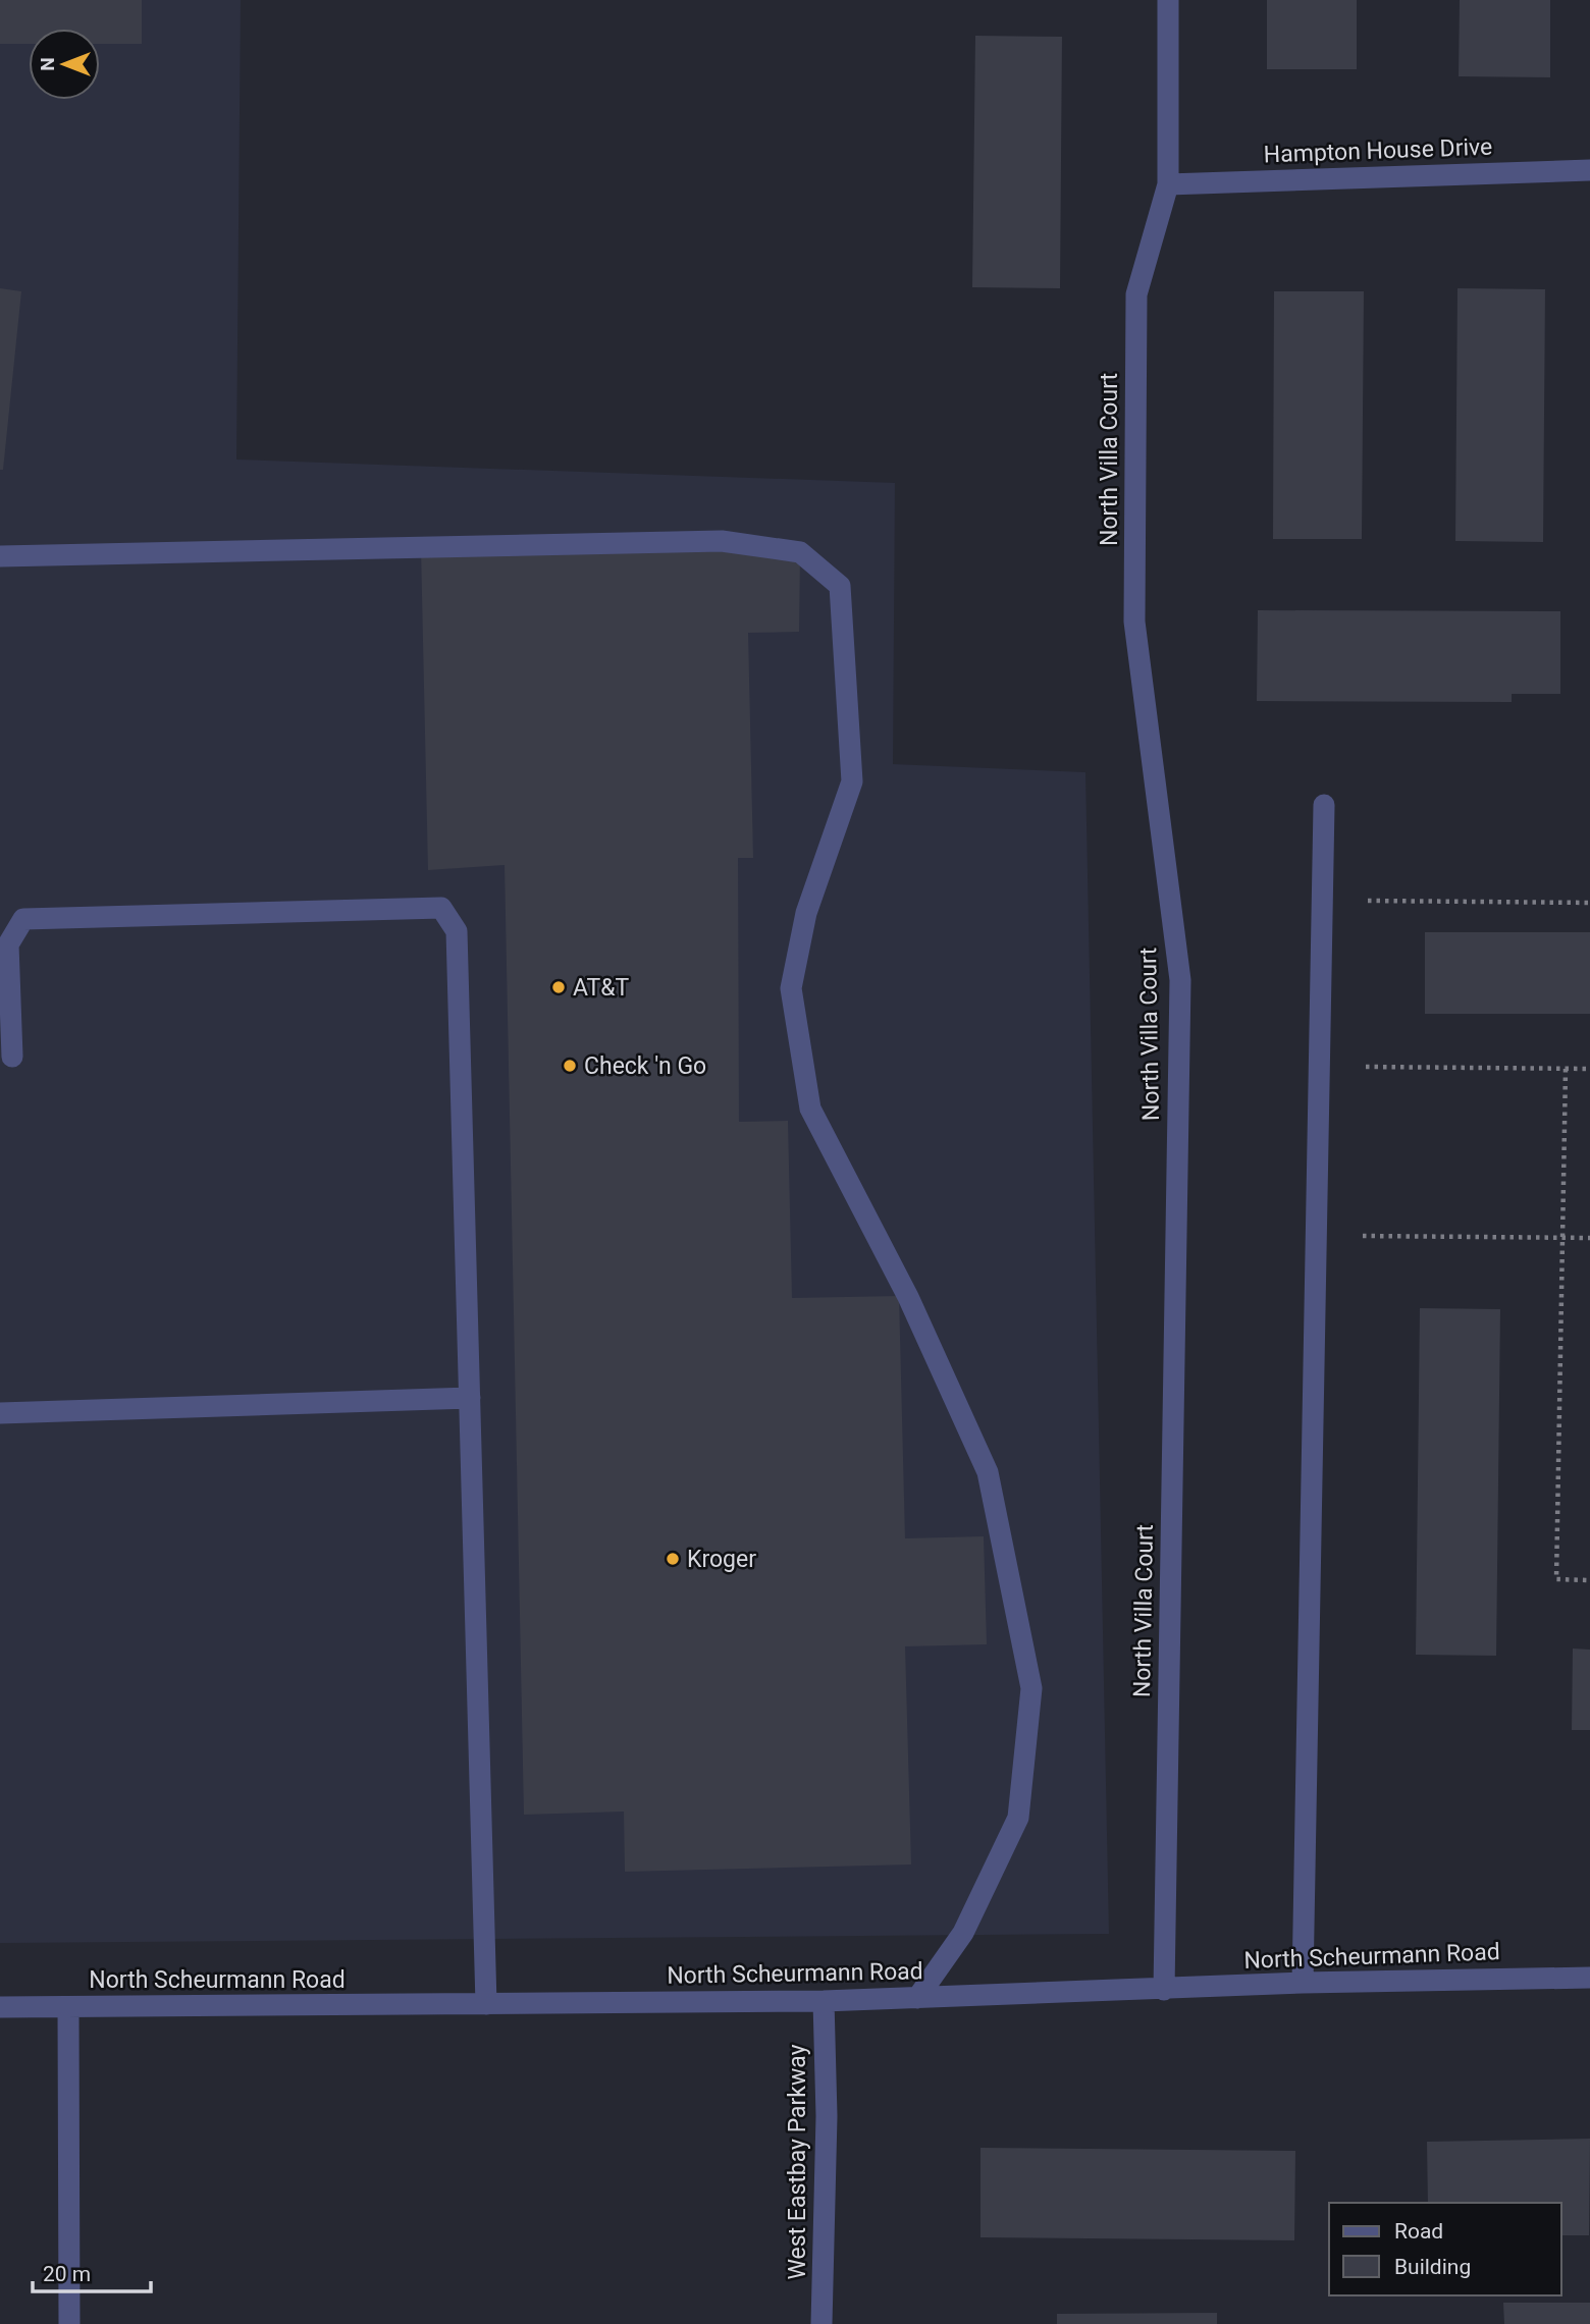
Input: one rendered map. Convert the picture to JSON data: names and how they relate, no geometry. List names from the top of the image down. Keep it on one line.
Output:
{"streets":{"street":["Hampton House Drive","North Villa Court","North Scheurmann Road","West Eastbay Parkway"]},"crossings":[["Hampton House Drive","North Villa Court"],["North Villa Court","North Scheurmann Road"],["North Scheurmann Road","West Eastbay Parkway"]],"places":["AT&T","Check 'n Go","Kroger"],"legend":["Road","Building"],"scale_bar":"20 m","north":"left"}
